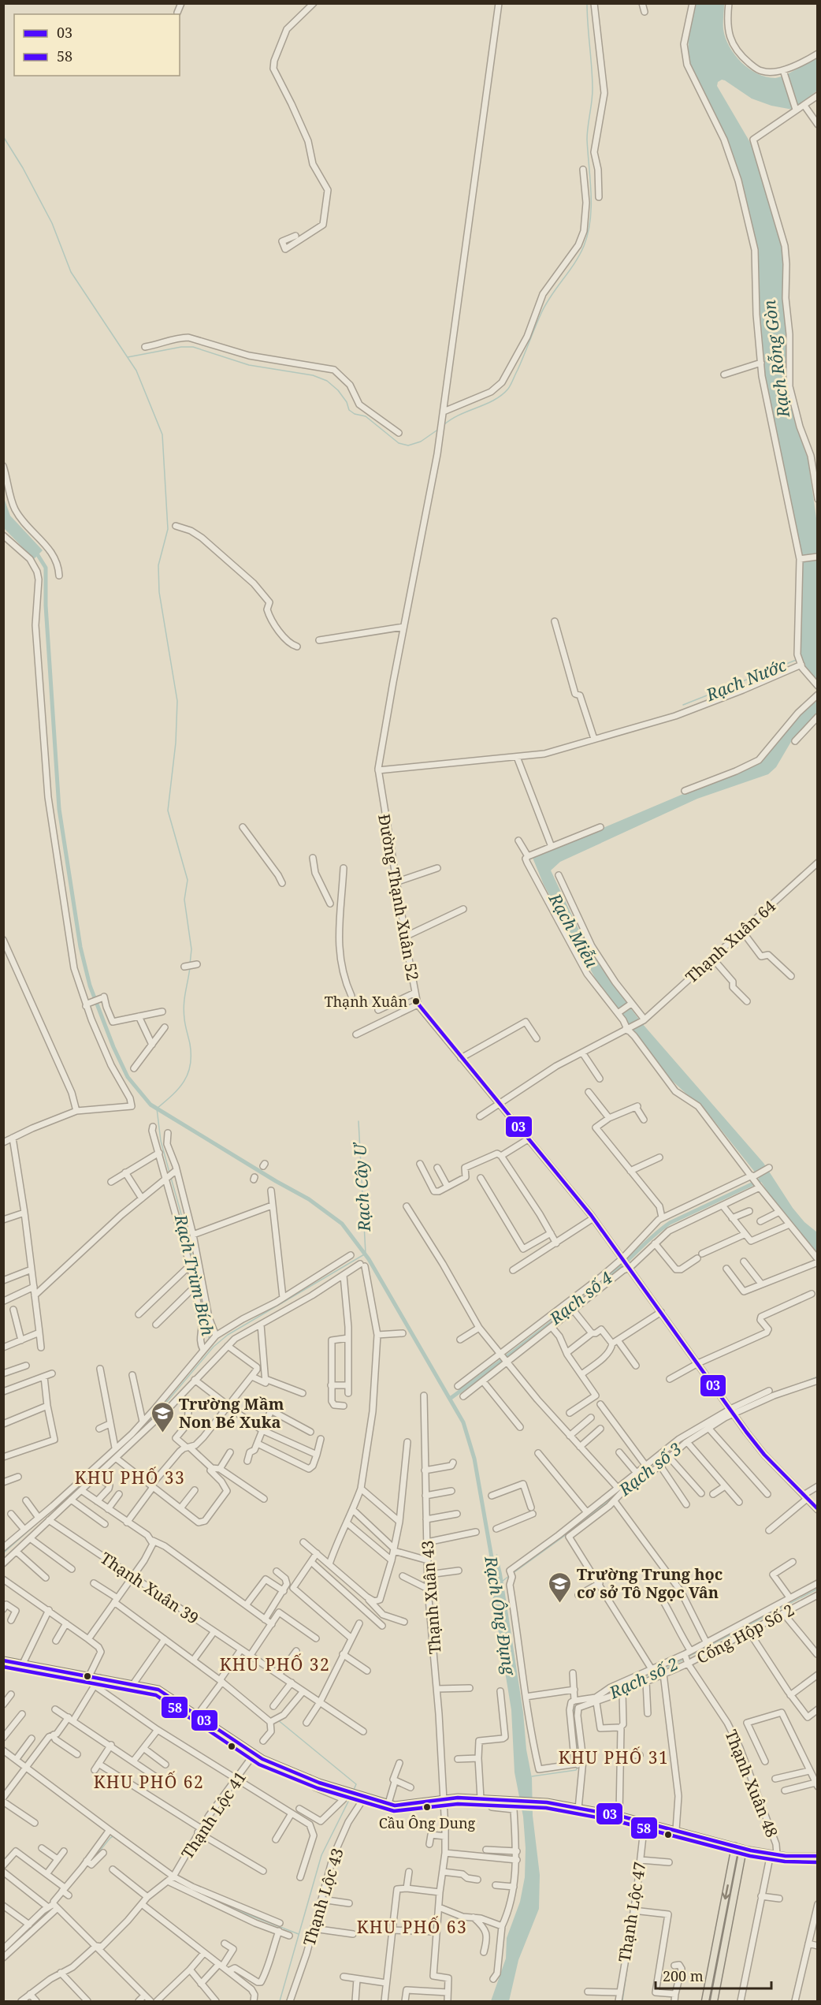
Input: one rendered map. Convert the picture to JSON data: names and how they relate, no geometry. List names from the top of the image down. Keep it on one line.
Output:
{"streets":{"street":["Đường Thạnh Xuân 52","Thạnh Xuân 64","Thạnh Xuân 39","Thạnh Xuân 43","Cống Hộp Số 2","Thạnh Xuân 48","Thạnh Lộc 41","Thạnh Lộc 43","Thạnh Lộc 47"]},"crossings":[["Cống Hộp Số 2","Thạnh Xuân 48"]],"districts":["KHU PHỐ 33","KHU PHỐ 32","KHU PHỐ 31","KHU PHỐ 62","KHU PHỐ 63"],"water":["Rạch Rỗng Gòn","Rạch Nước","Rạch Miễu","Rạch Cây Ư","Rạch Trùm Bích","Rạch số 4","Rạch số 3","Rạch Ông Đụng","Rạch số 2"],"places":{"other":["Thạnh Xuân","Cầu Ông Dung"],"school or university":["Trường Mầm Non Bé Xuka","Trường Trung học cơ sở Tô Ngọc Vân"]},"lines":["transit line 03","transit line 58"],"legend":["03","58"],"scale_bar":"200 m"}
